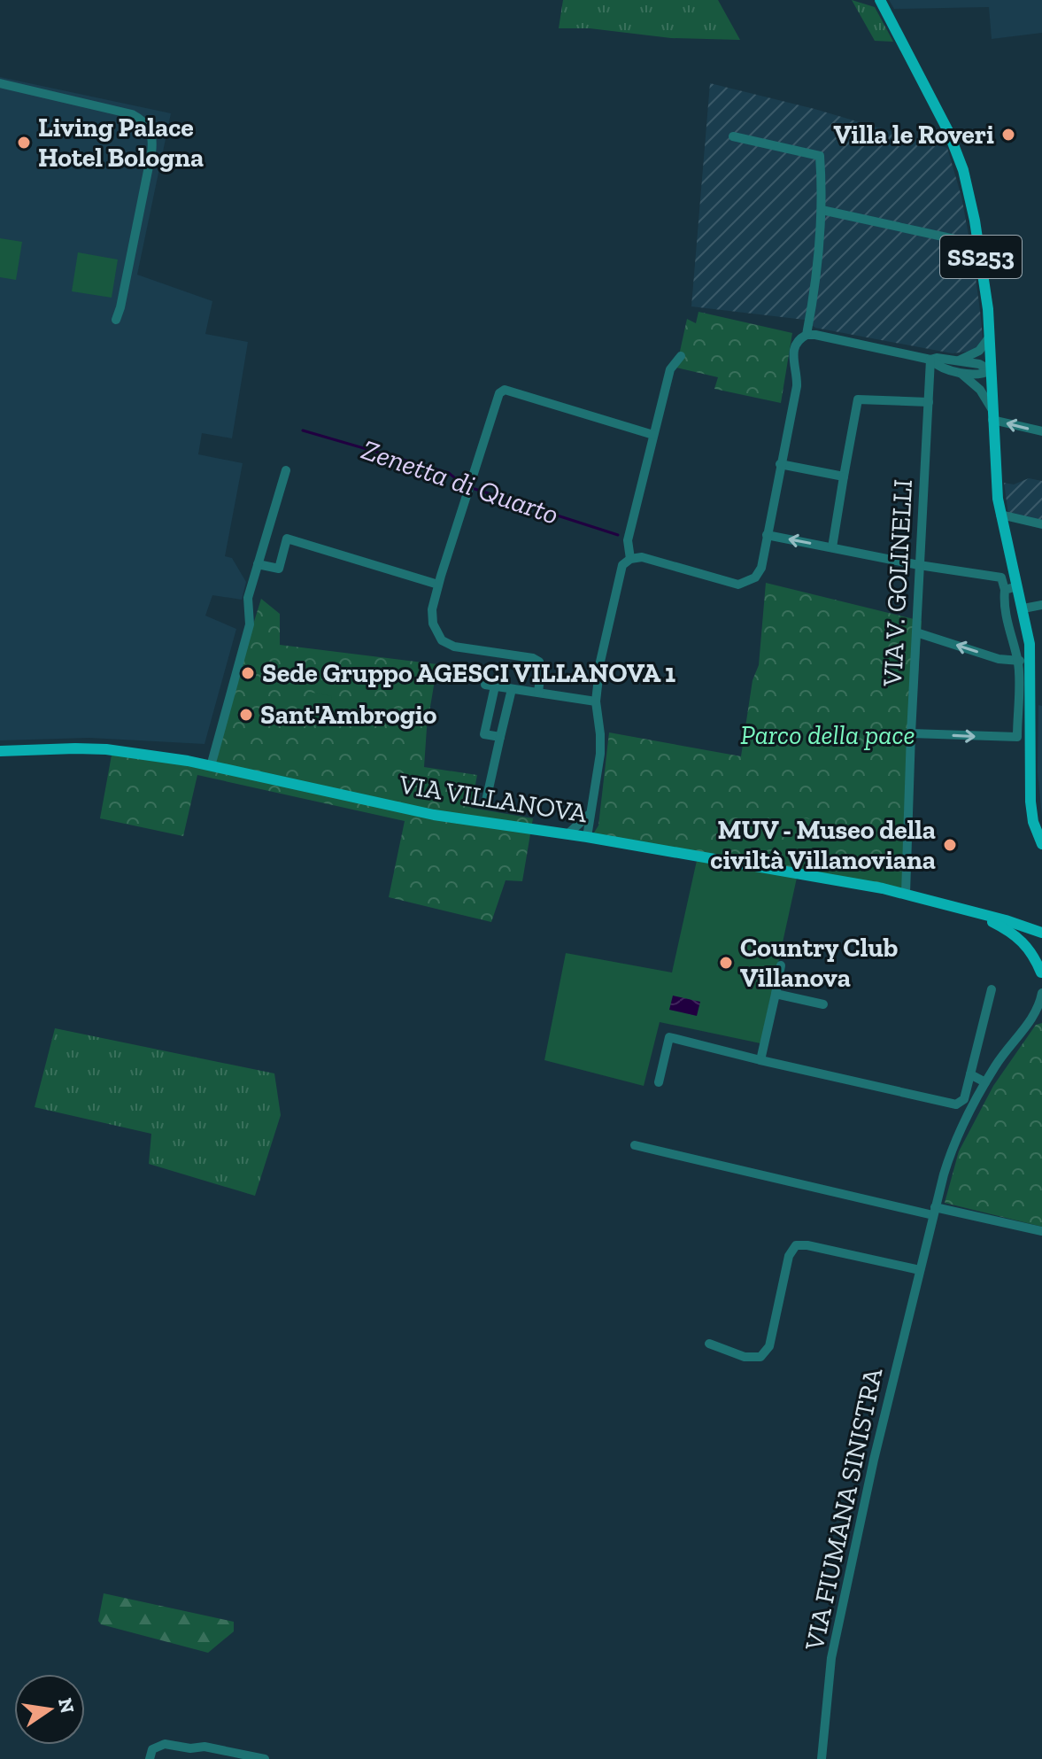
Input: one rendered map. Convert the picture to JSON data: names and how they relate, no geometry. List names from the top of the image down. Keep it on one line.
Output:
{"streets":{"main road":["SS253","VIA VILLANOVA"],"street":["VIA V. GOLINELLI","VIA FIUMANA SINISTRA"]},"crossings":[["VIA V. GOLINELLI","VIA VILLANOVA"]],"water":["Zenetta di Quarto"],"parks":["Parco della pace"],"places":["Villa le Roveri","Living Palace Hotel Bologna","Sede Gruppo AGESCI VILLANOVA 1","Sant'Ambrogio","MUV - Museo della civiltà Villanoviana","Country Club Villanova"],"north":"right"}
